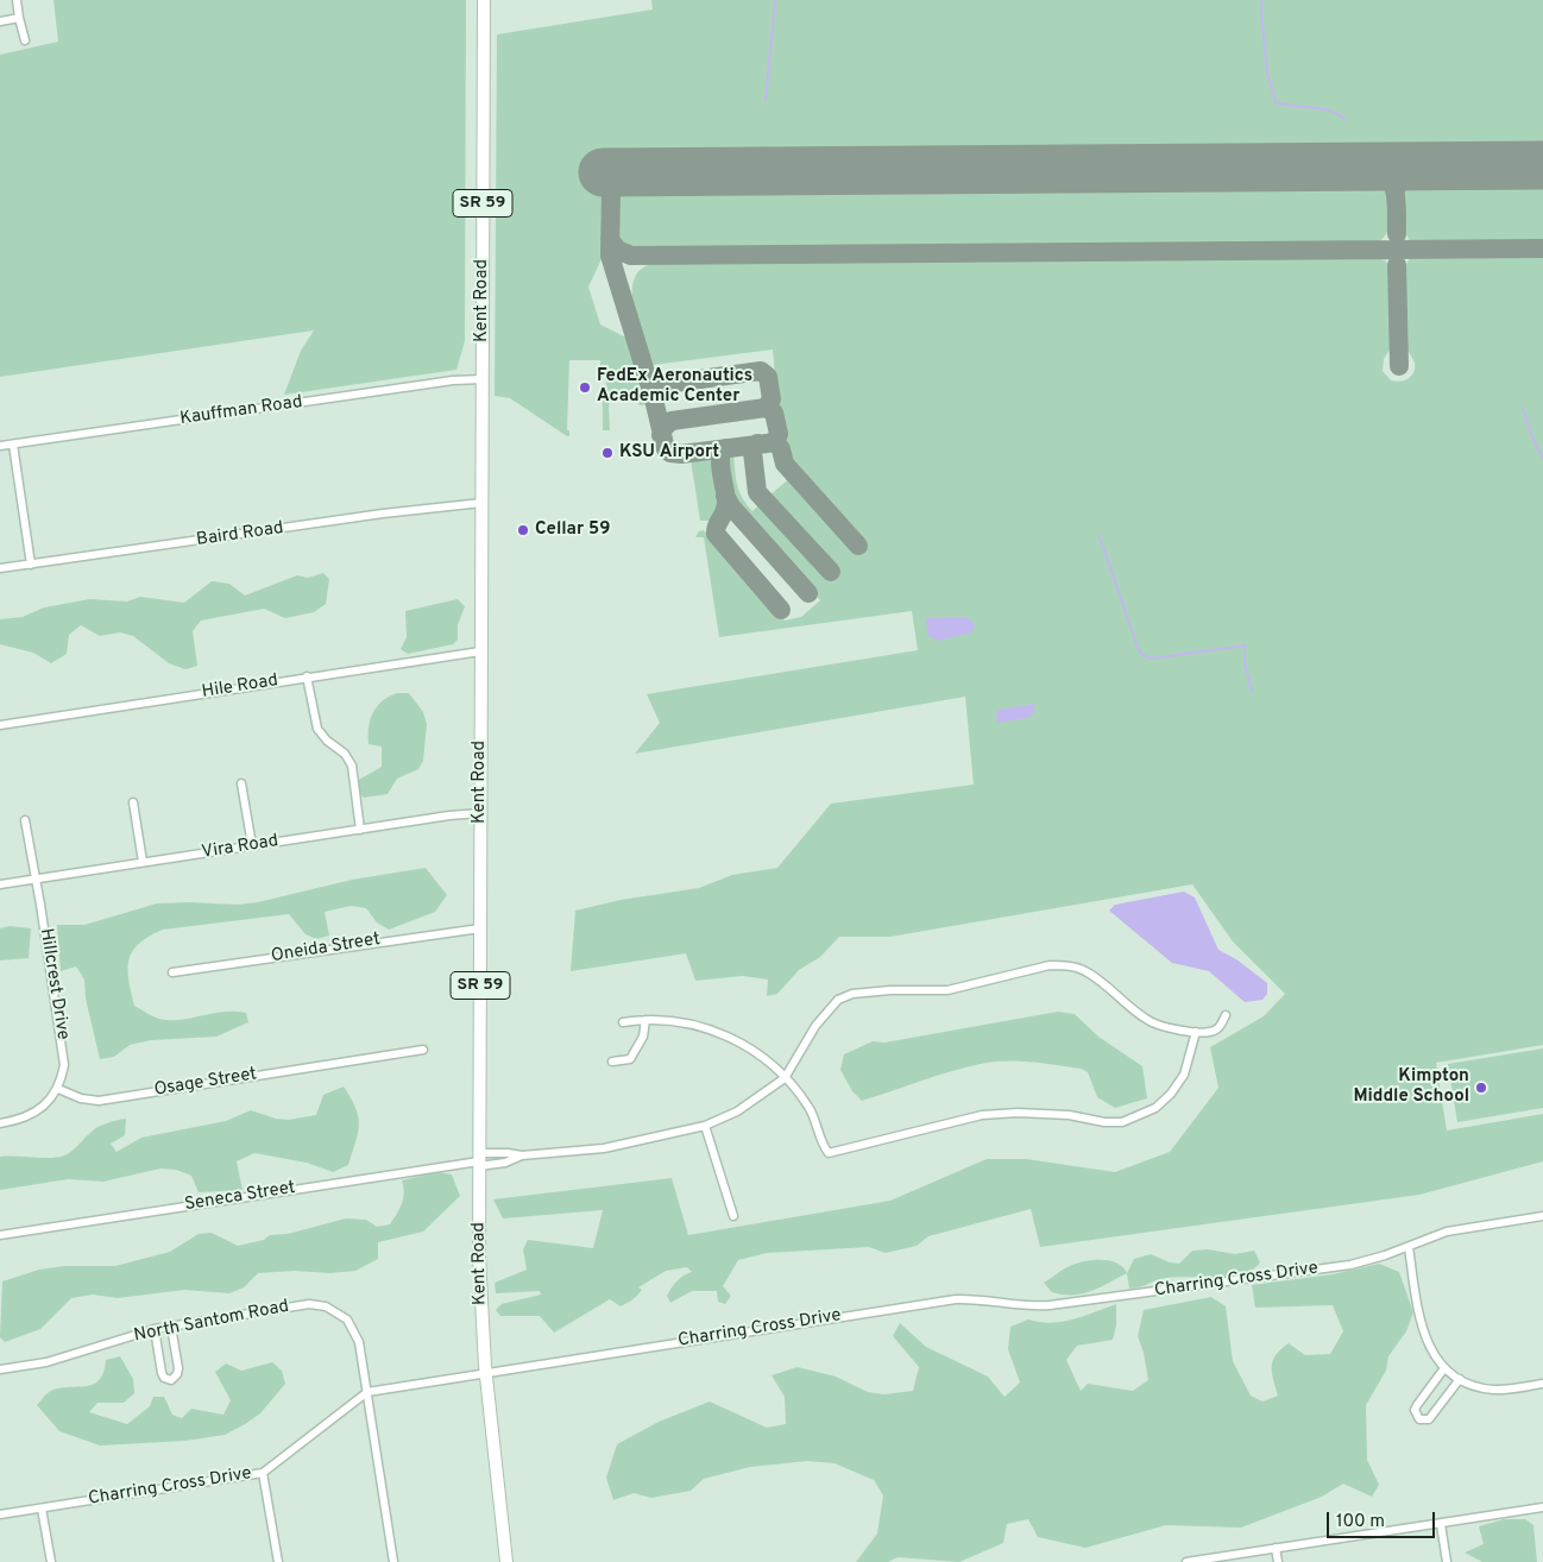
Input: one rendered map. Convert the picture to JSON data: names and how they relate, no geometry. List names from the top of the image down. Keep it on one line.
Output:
{"streets":{"main road":["SR 59","Kent Road"],"street":["Kauffman Road","Baird Road","Hile Road","Vira Road","Oneida Street","Hillcrest Drive","Osage Street","Seneca Street","Charring Cross Drive","North Santom Road"]},"crossings":[["Kent Road","Kauffman Road"],["Kent Road","Baird Road"],["Kent Road","Hile Road"],["Kent Road","Vira Road"],["Kent Road","Oneida Street"],["Kent Road","Seneca Street"],["Kent Road","Charring Cross Drive"],["Vira Road","Hillcrest Drive"],["Hillcrest Drive","Osage Street"],["Charring Cross Drive","North Santom Road"]],"places":["FedEx Aeronautics Academic Center","KSU Airport","Cellar 59","Kimpton Middle School"],"scale_bar":"100 m"}
